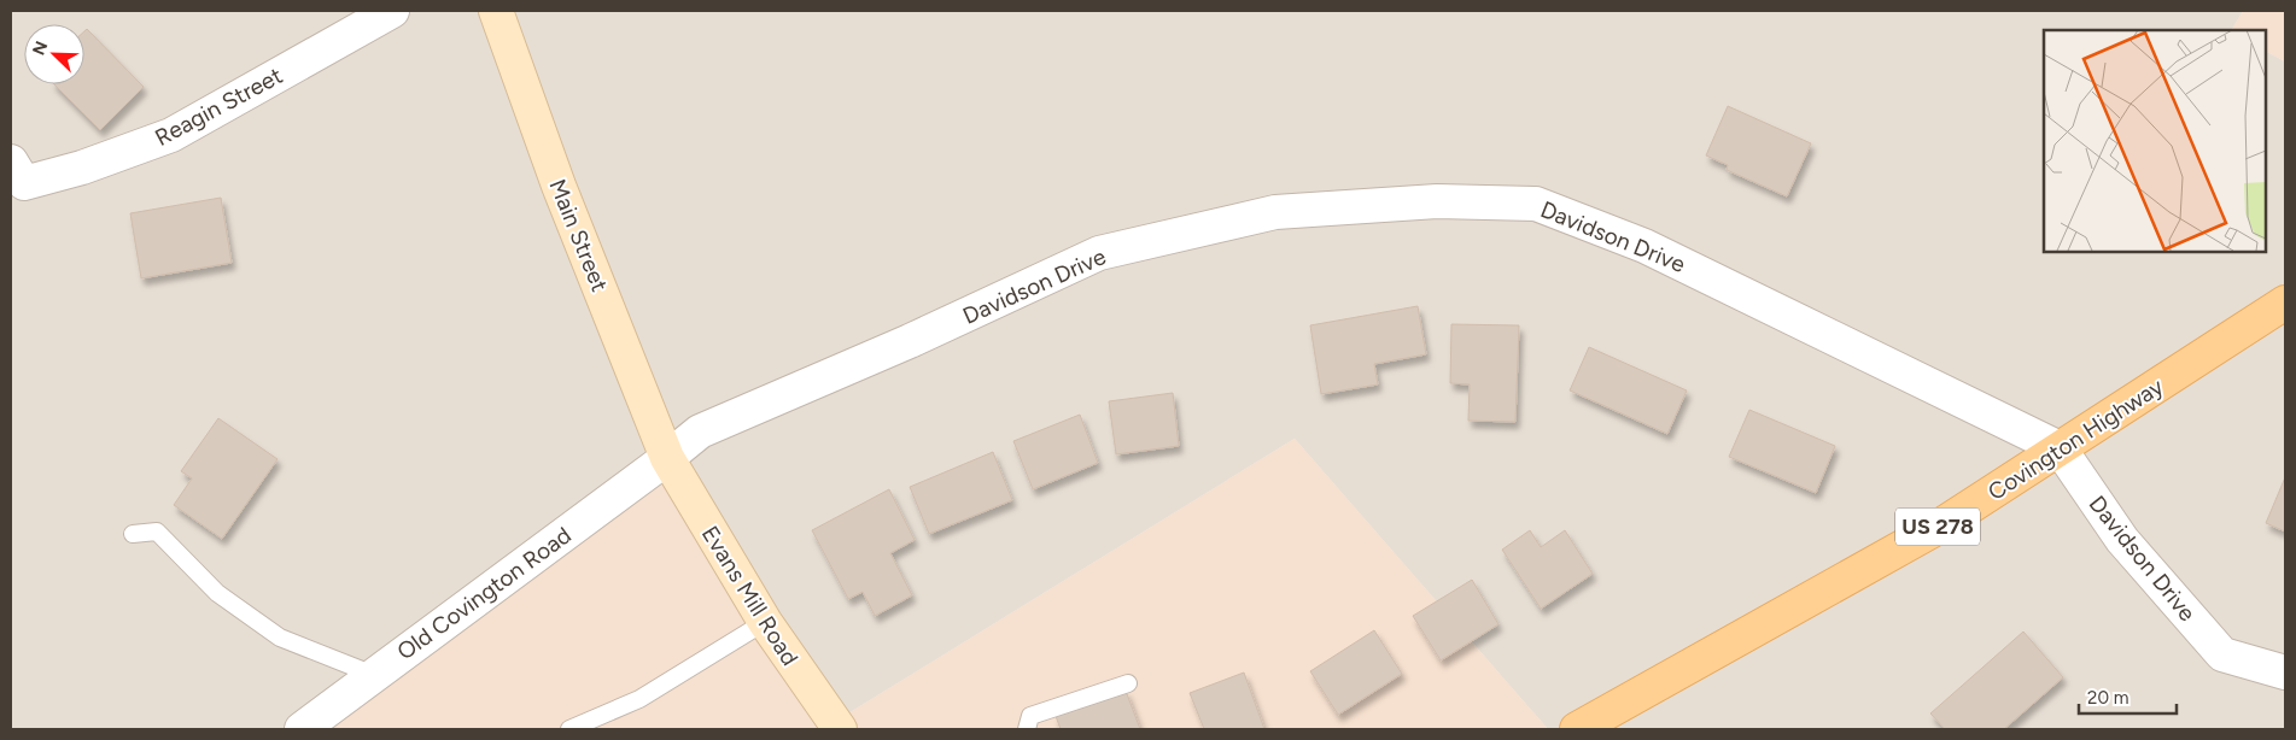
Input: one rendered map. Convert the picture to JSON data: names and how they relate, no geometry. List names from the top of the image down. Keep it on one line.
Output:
{"streets":{"main road":["Main Street","Covington Highway","US 278","Evans Mill Road"],"street":["Reagin Street","Davidson Drive","Old Covington Road"]},"crossings":[["Main Street","Davidson Drive"],["Main Street","Old Covington Road"],["Main Street","Evans Mill Road"],["Davidson Drive","Covington Highway"],["Davidson Drive","Old Covington Road"],["Davidson Drive","Evans Mill Road"],["Old Covington Road","Evans Mill Road"]],"scale_bar":"20 m","north":"top left"}
